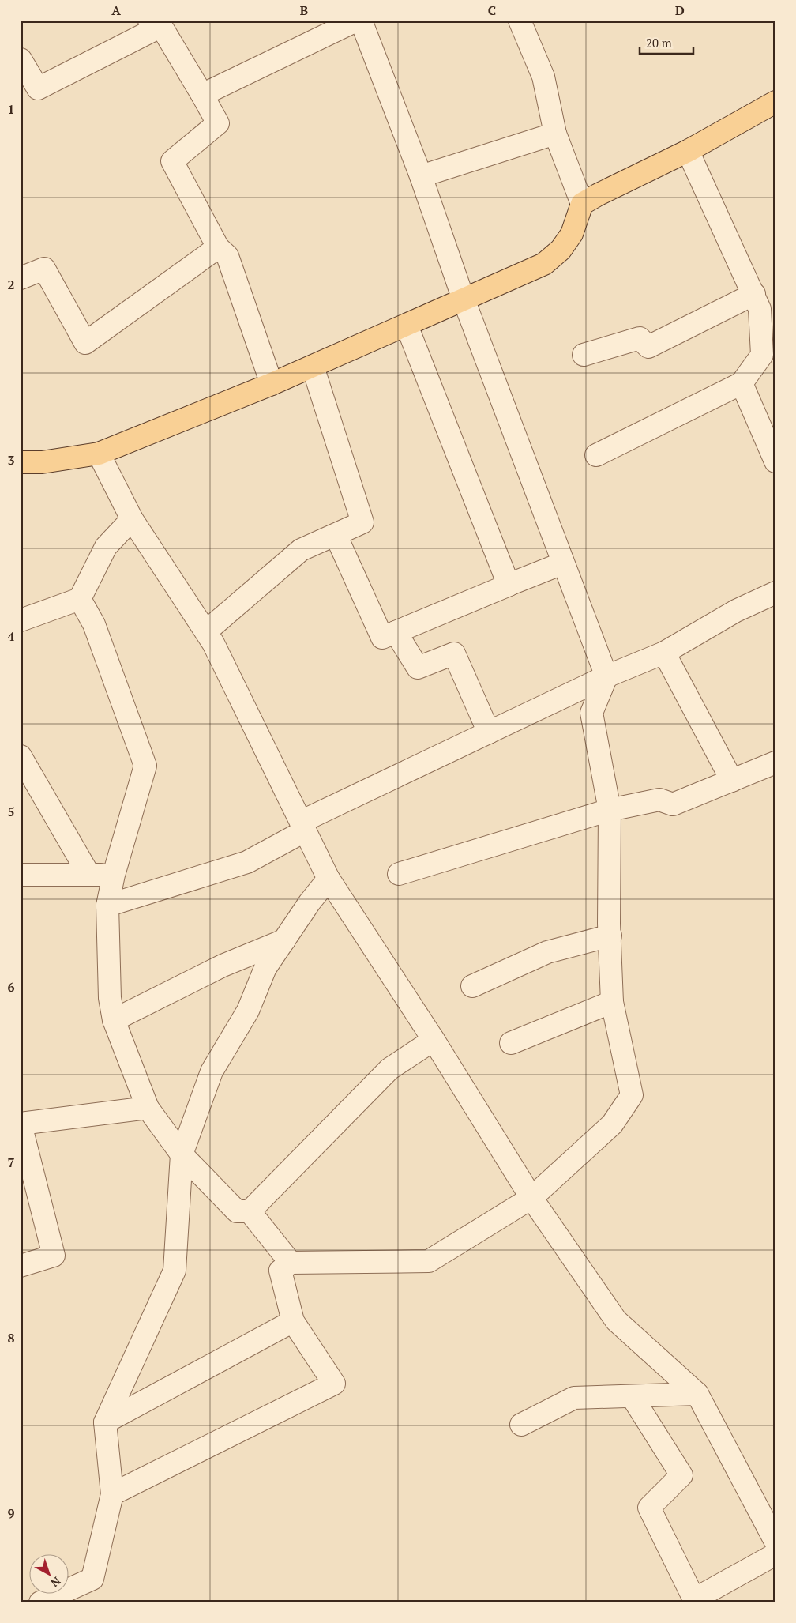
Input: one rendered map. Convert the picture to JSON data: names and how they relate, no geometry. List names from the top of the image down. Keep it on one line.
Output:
{"scale_bar":"20 m","north":"bottom right","grid":{"columns":["A","B","C","D"],"rows":["1","2","3","4","5","6","7","8","9"]}}
